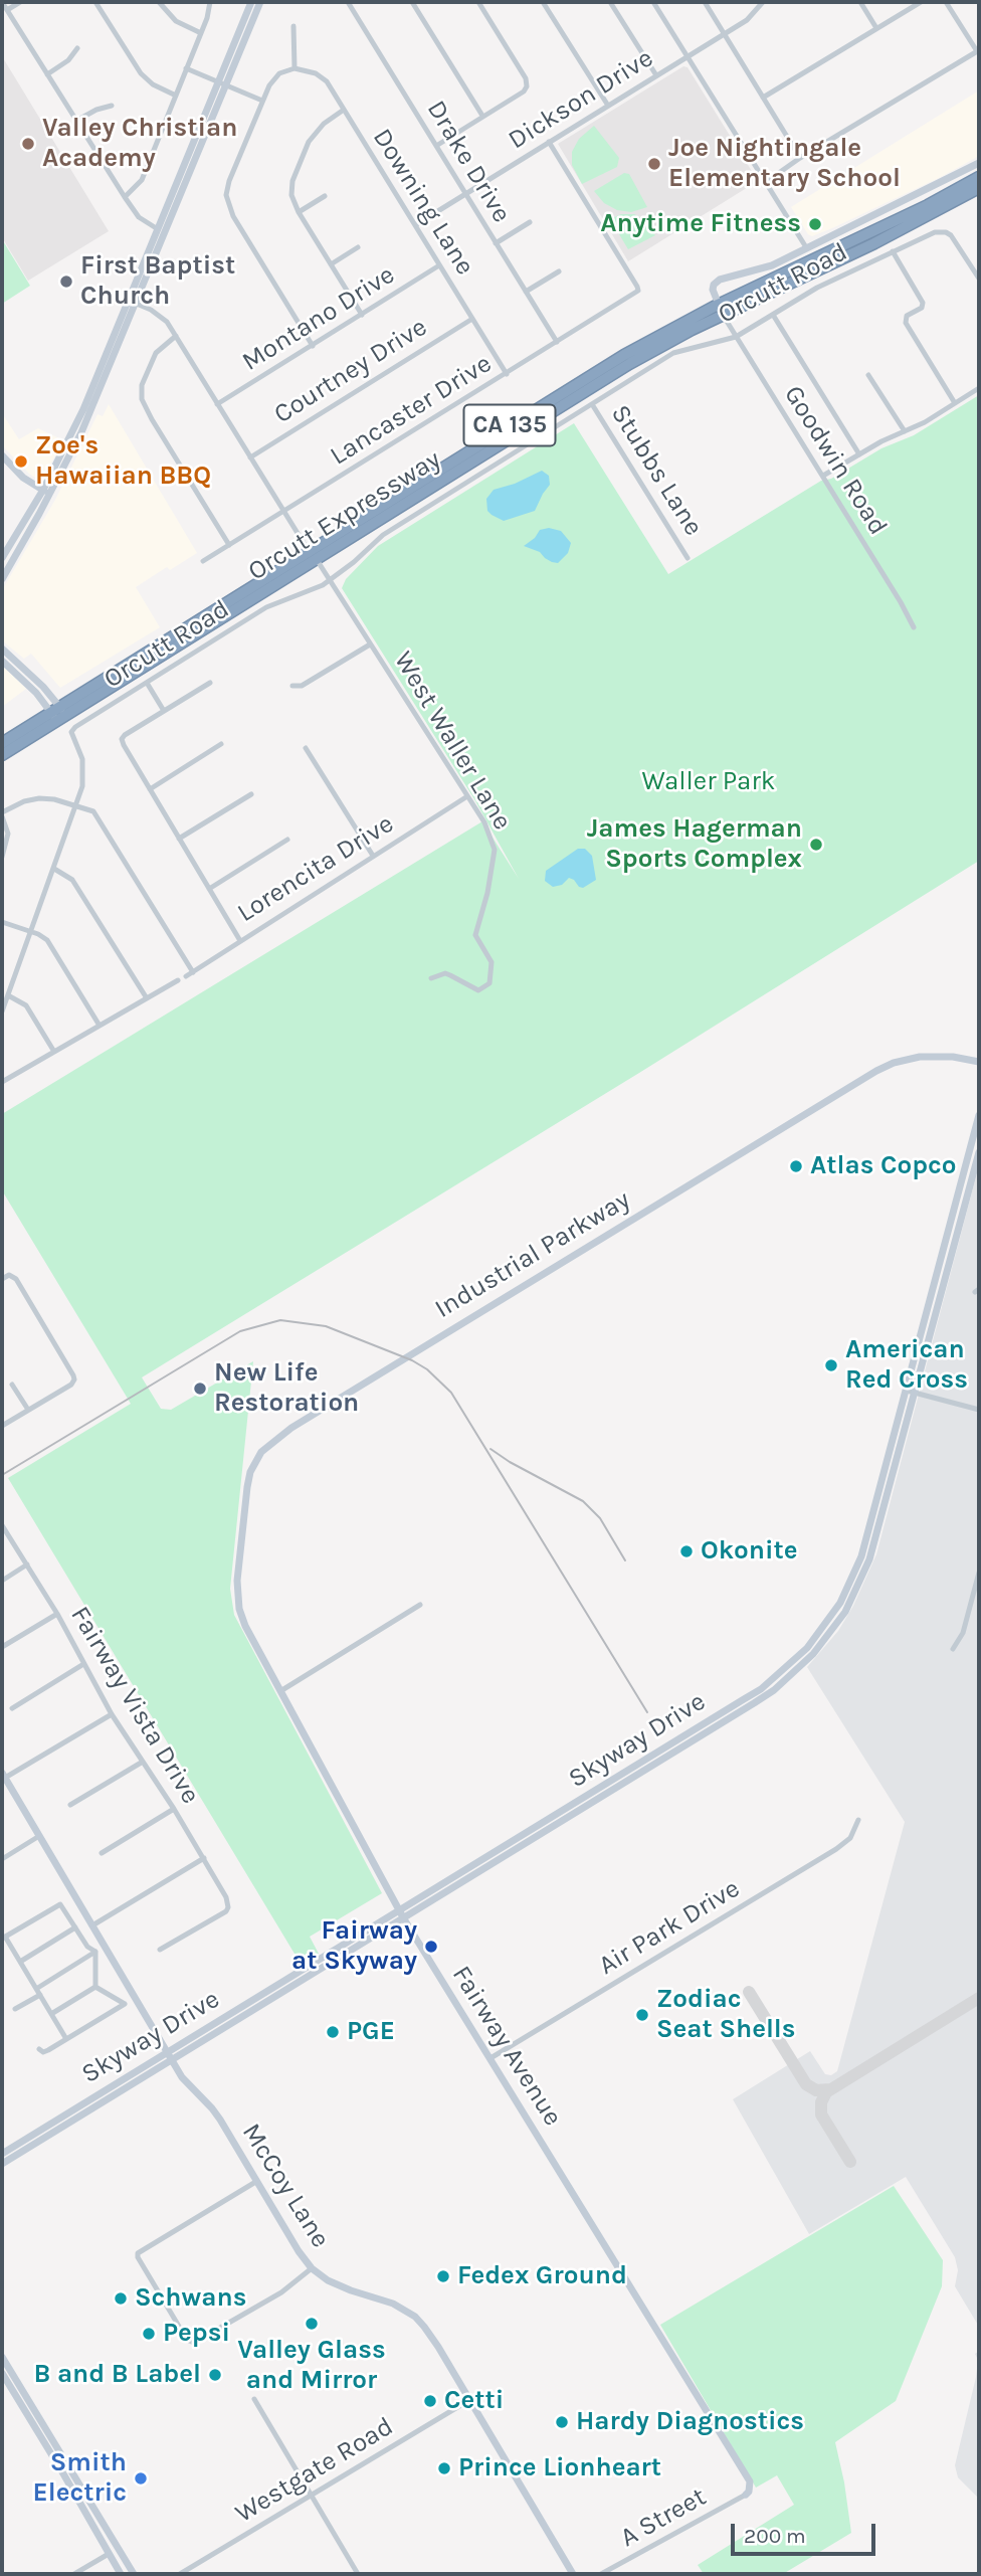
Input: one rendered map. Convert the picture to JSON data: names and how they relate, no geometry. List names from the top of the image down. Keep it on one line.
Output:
{"streets":{"highway":["CA 135","Orcutt Expressway"],"street":["Dickson Drive","Drake Drive","Downing Lane","Orcutt Road","Montano Drive","Courtney Drive","Lancaster Drive","Goodwin Road","Stubbs Lane","West Waller Lane","Lorencita Drive","Industrial Parkway","Fairway Vista Drive","Skyway Drive","Air Park Drive","Fairway Avenue","McCoy Lane","Westgate Road","A Street"]},"crossings":[["Dickson Drive","Drake Drive"],["Dickson Drive","Downing Lane"],["Dickson Drive","Lancaster Drive"],["Drake Drive","Lancaster Drive"],["Downing Lane","Montano Drive"],["Downing Lane","Courtney Drive"],["Downing Lane","Lancaster Drive"],["Orcutt Road","Goodwin Road"],["Orcutt Road","Stubbs Lane"],["Orcutt Road","Orcutt Expressway"],["Orcutt Road","West Waller Lane"],["Montano Drive","West Waller Lane"],["Courtney Drive","West Waller Lane"],["Lancaster Drive","West Waller Lane"],["Goodwin Road","Orcutt Expressway"],["Orcutt Expressway","West Waller Lane"],["West Waller Lane","Lorencita Drive"],["Industrial Parkway","Fairway Avenue"],["Skyway Drive","Fairway Avenue"],["Skyway Drive","McCoy Lane"],["Air Park Drive","Fairway Avenue"],["Fairway Avenue","A Street"],["McCoy Lane","Westgate Road"]],"parks":["Waller Park"],"places":["Valley Christian Academy","Joe Nightingale Elementary School","Anytime Fitness","First Baptist Church","Zoe's Hawaiian BBQ","James Hagerman Sports Complex","Atlas Copco","American Red Cross","New Life Restoration","Okonite","Fairway at Skyway","Zodiac Seat Shells","PGE","Fedex Ground","Schwans","Valley Glass and Mirror","Pepsi","B and B Label","Cetti","Hardy Diagnostics","Prince Lionheart","Smith Electric"],"scale_bar":"200 m"}
